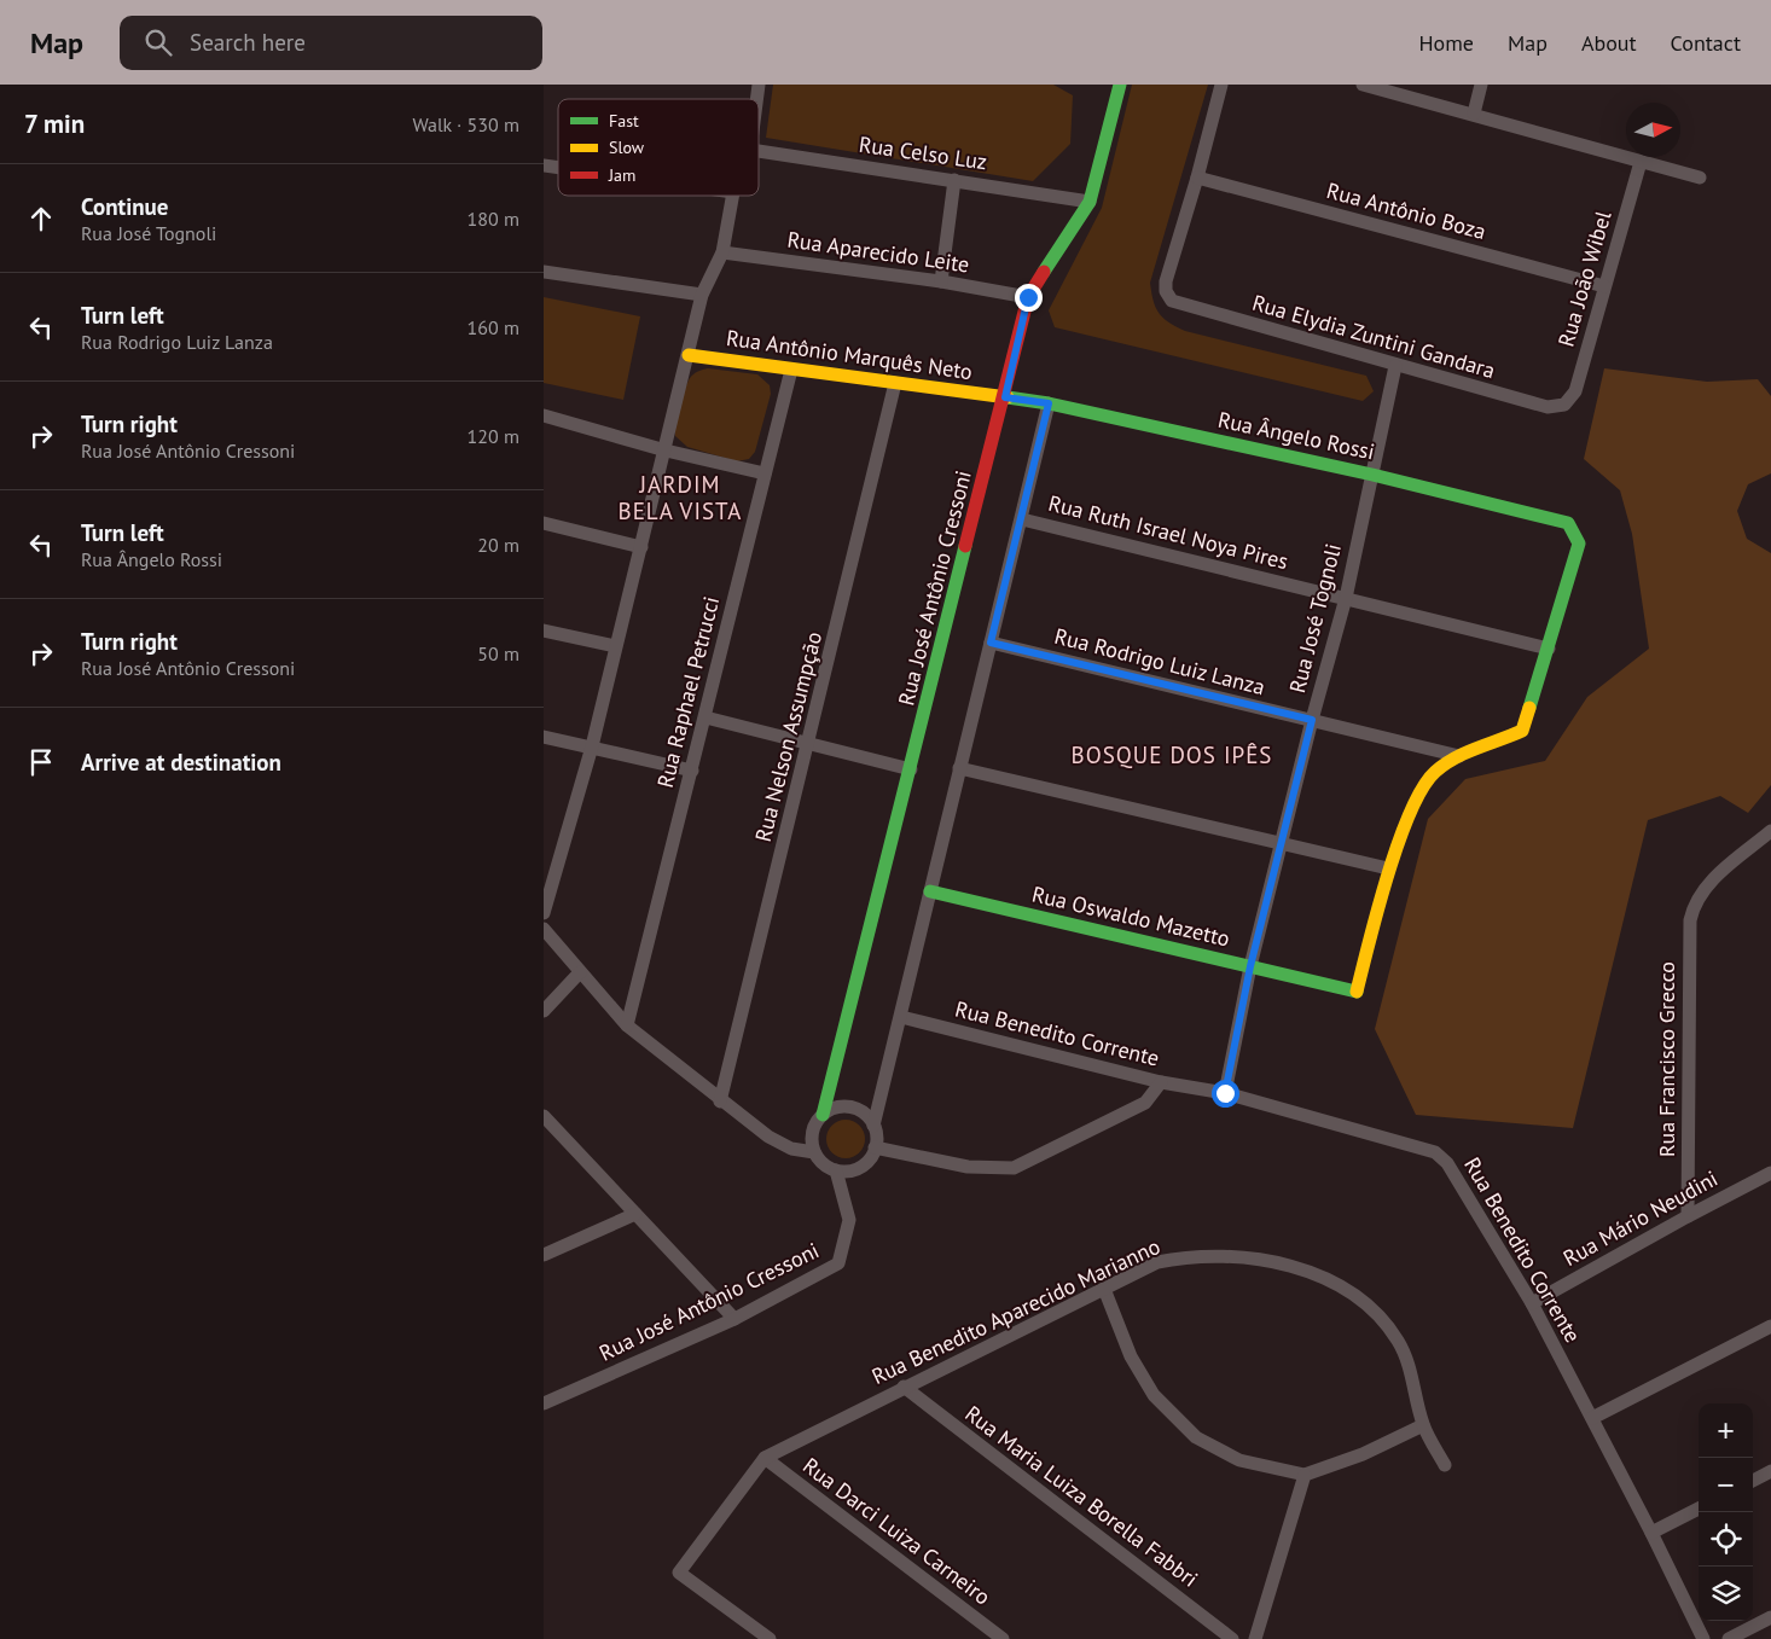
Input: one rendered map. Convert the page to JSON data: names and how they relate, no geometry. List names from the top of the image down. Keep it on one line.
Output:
{"streets":{"street":["Rua Celso Luz","Rua Antônio Boza","Rua Aparecido Leite","Rua João Wibel","Rua Elydia Zuntini Gandara","Rua Antônio Marquês Neto","Rua Ângelo Rossi","Rua Ruth Israel Noya Pires","Rua José Antônio Cressoni","Rua José Tognoli","Rua Rodrigo Luiz Lanza","Rua Raphael Petrucci","Rua Nelson Assumpção","Rua Oswaldo Mazetto","Rua Benedito Corrente","Rua Francisco Grecco","Rua Mário Neudini","Rua Benedito Aparecido Marianno","Rua Maria Luiza Borella Fabbri","Rua Darci Luiza Carneiro"]},"crossings":[["Rua Celso Luz","Rua José Antônio Cressoni"],["Rua Antônio Boza","Rua João Wibel"],["Rua Antônio Boza","Rua Elydia Zuntini Gandara"],["Rua Aparecido Leite","Rua José Antônio Cressoni"],["Rua João Wibel","Rua Elydia Zuntini Gandara"],["Rua Elydia Zuntini Gandara","Rua José Tognoli"],["Rua Antônio Marquês Neto","Rua Ângelo Rossi"],["Rua Antônio Marquês Neto","Rua José Antônio Cressoni"],["Rua Antônio Marquês Neto","Rua Raphael Petrucci"],["Rua Antônio Marquês Neto","Rua Nelson Assumpção"],["Rua Ângelo Rossi","Rua Ruth Israel Noya Pires"],["Rua Ângelo Rossi","Rua José Antônio Cressoni"],["Rua Ângelo Rossi","Rua José Tognoli"],["Rua Ruth Israel Noya Pires","Rua José Tognoli"],["Rua José Tognoli","Rua Rodrigo Luiz Lanza"],["Rua José Tognoli","Rua Oswaldo Mazetto"],["Rua José Tognoli","Rua Benedito Corrente"],["Rua Benedito Corrente","Rua Mário Neudini"],["Rua Francisco Grecco","Rua Mário Neudini"],["Rua Benedito Aparecido Marianno","Rua Maria Luiza Borella Fabbri"],["Rua Benedito Aparecido Marianno","Rua Darci Luiza Carneiro"]],"districts":["JARDIM BELA VISTA","BOSQUE DOS IPÊS"],"legend":["Fast","Slow","Jam"],"north":"right","page":{"header":"Map","search":"Search here","nav":["Home","Map","About","Contact"],"heading":["7 min","Walk · 530 m"],"list":[["Continue","Rua José Tognoli","180 m"],["Turn left","Rua Rodrigo Luiz Lanza","160 m"],["Turn right","Rua José Antônio Cressoni","120 m"],["Turn left","Rua Ângelo Rossi","20 m"],["Turn right","Rua José Antônio Cressoni","50 m"],"Arrive at destination"],"map_buttons":["+","−"]}}
